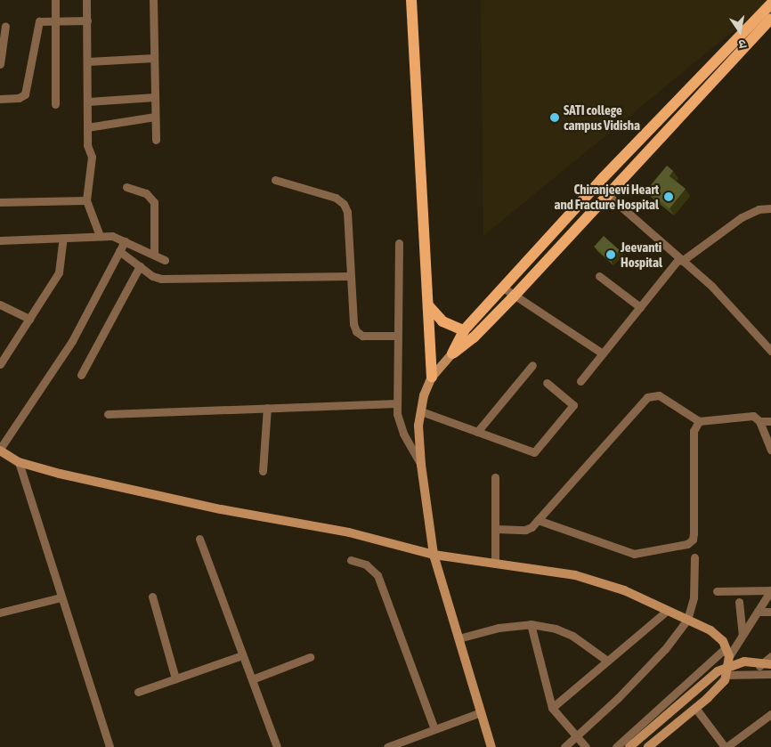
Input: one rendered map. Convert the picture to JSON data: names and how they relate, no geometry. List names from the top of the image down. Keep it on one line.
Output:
{"places":["SATI college campus Vidisha","Chiranjeevi Heart and Fracture Hospital","Jeevanti Hospital"],"north":"bottom"}
